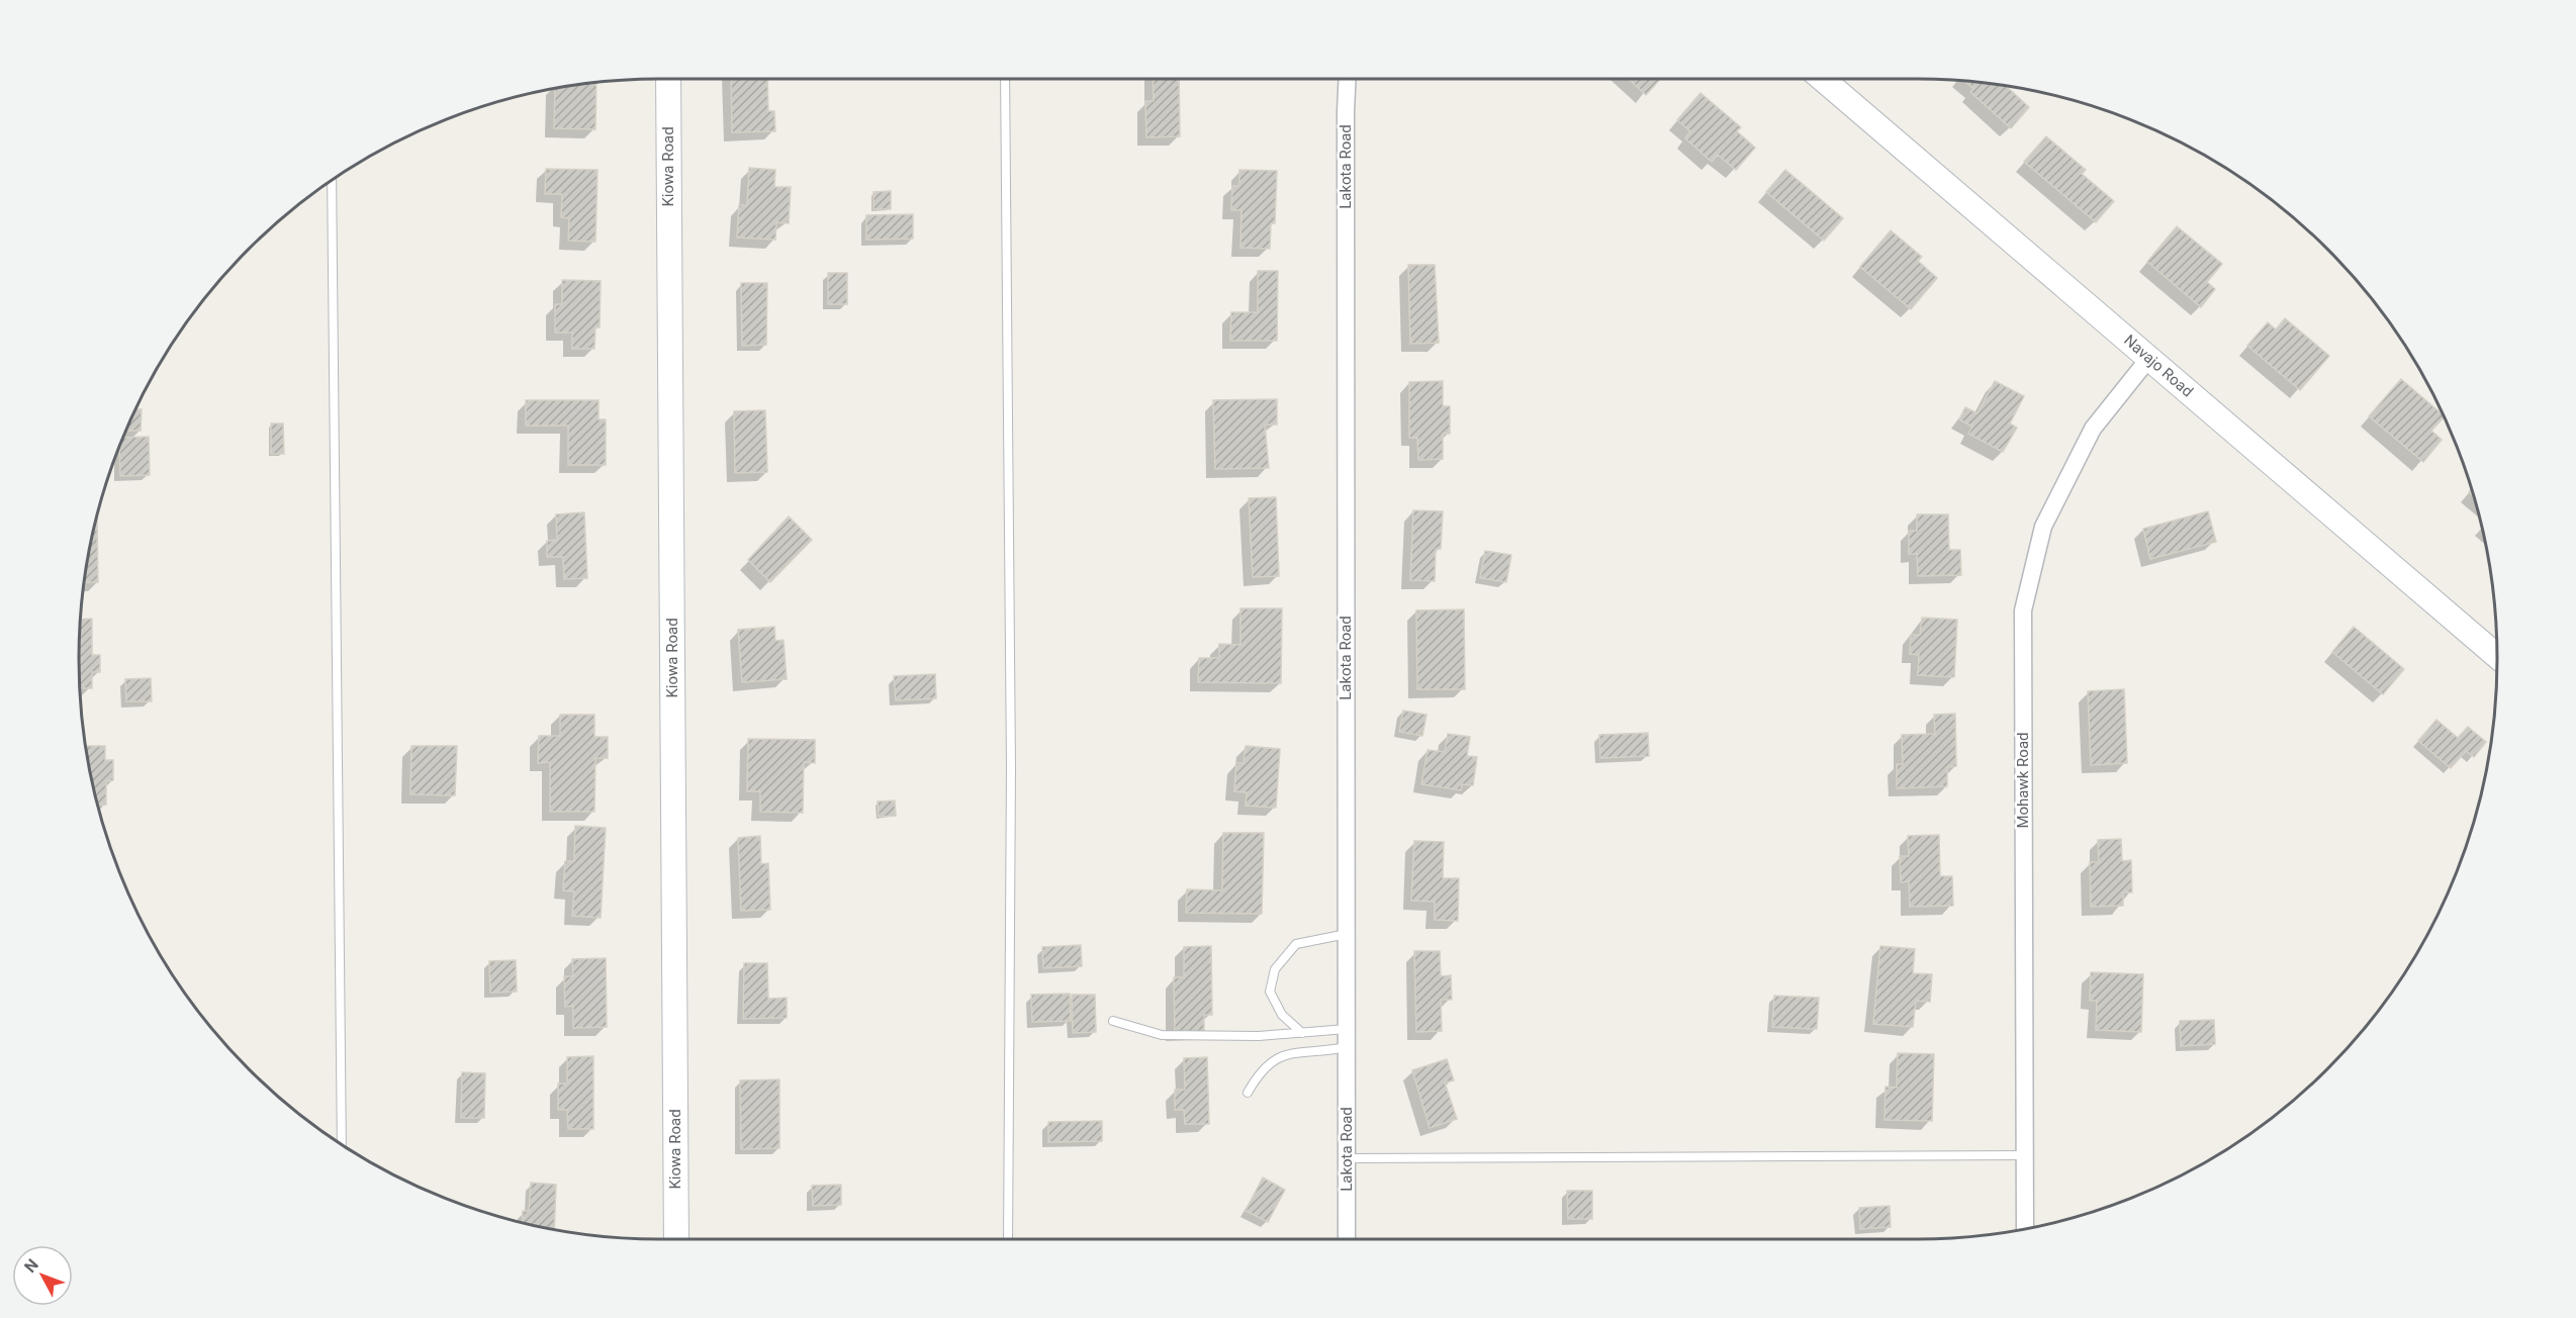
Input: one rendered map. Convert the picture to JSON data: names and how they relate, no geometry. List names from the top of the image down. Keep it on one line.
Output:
{"streets":{"street":["Kiowa Road","Lakota Road","Navajo Road","Mohawk Road"]},"crossings":[["Navajo Road","Mohawk Road"]],"north":"top left"}
